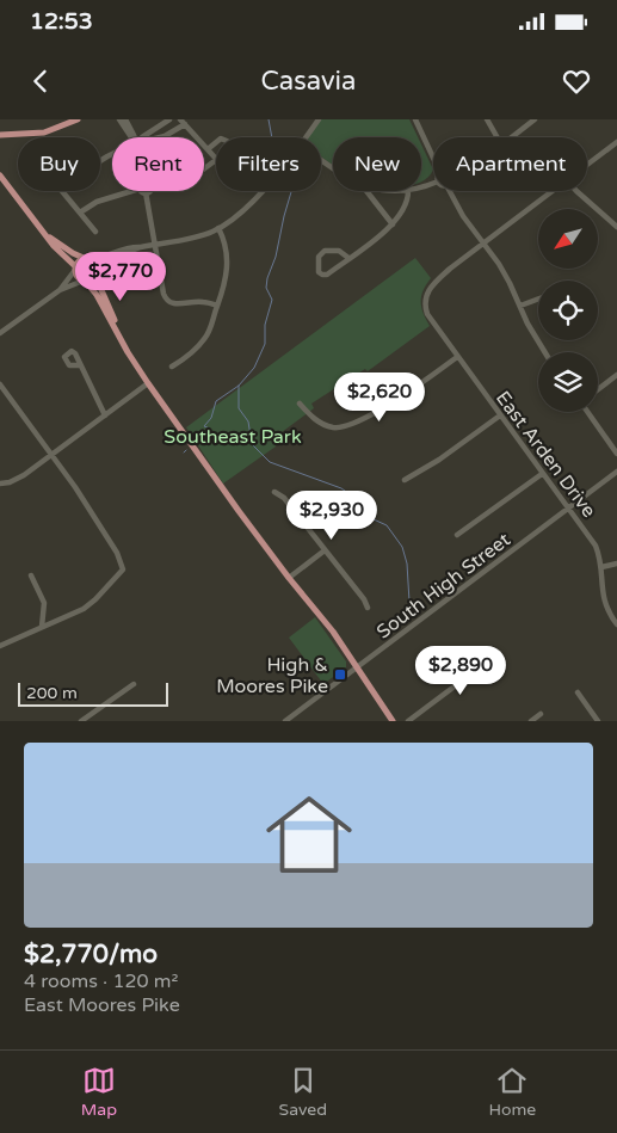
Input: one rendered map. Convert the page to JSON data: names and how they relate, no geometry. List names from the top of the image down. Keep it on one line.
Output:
{"streets":{"street":["East Arden Drive","South High Street"]},"crossings":[["East Arden Drive","South High Street"]],"parks":["Southeast Park"],"places":{"transit":["High & Moores Pike"]},"scale_bar":"200 m","north":"bottom left","page":{"status":"12:53","header":"Casavia","chip":["Buy","Rent","Filters","New","Apartment"],"price":["$2,770","$2,620","$2,930","$2,890"],"scale":"200 m","list":[{"name":"$2,770/mo","note":"4 rooms · 120 m² · East Moores Pike"}],"tabs":["Map","Saved","Home"]}}
